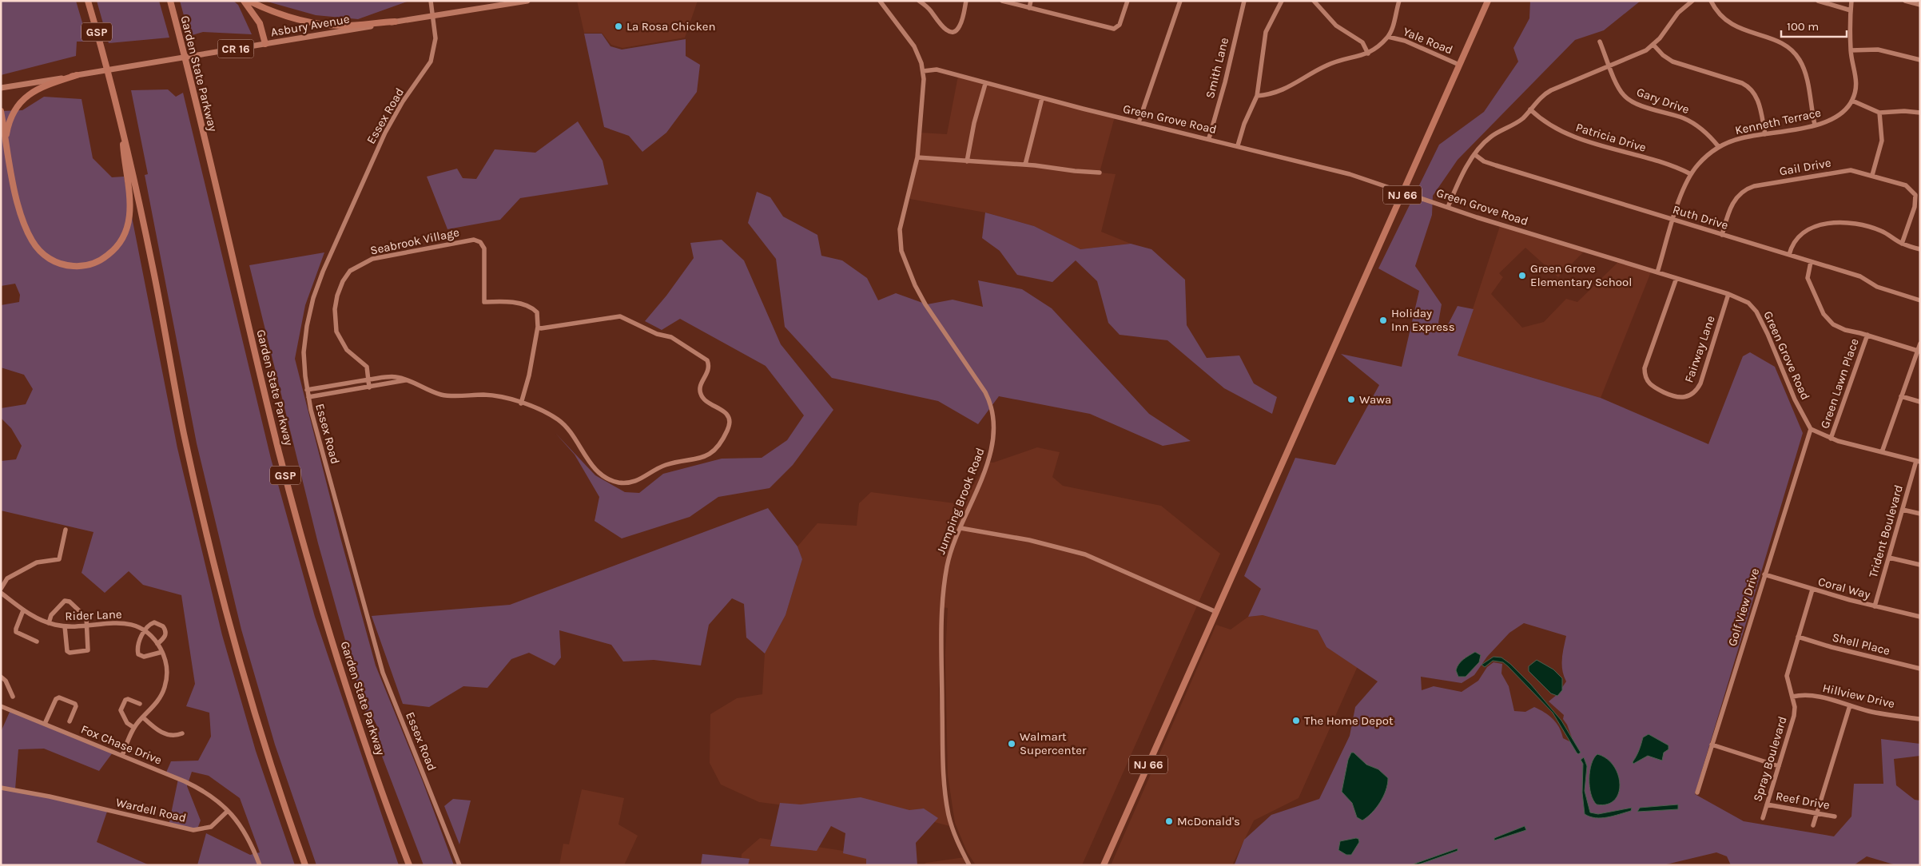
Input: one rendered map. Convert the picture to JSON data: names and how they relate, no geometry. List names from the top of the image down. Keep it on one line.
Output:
{"streets":{"highway":["GSP","Garden State Parkway","NJ 66"],"main road":["Asbury Avenue","CR 16"],"street":["Yale Road","Smith Lane","Gary Drive","Essex Road","Green Grove Road","Kenneth Terrace","Patricia Drive","Gail Drive","Ruth Drive","Seabrook Village","Fairway Lane","Green Lawn Place","Jumping Brook Road","Trident Boulevard","Coral Way","Golf View Drive","Rider Lane","Shell Place","Hillview Drive","Fox Chase Drive","Spray Boulevard","Reef Drive","Wardell Road"]},"crossings":[["Asbury Avenue","Essex Road"],["Yale Road","NJ 66"],["Smith Lane","Green Grove Road"],["Gary Drive","Kenneth Terrace"],["Green Grove Road","Kenneth Terrace"],["Green Grove Road","NJ 66"],["Green Grove Road","Fairway Lane"],["Green Grove Road","Jumping Brook Road"],["Green Grove Road","Golf View Drive"],["Kenneth Terrace","Patricia Drive"],["Kenneth Terrace","Ruth Drive"],["Gail Drive","Ruth Drive"],["Trident Boulevard","Coral Way"],["Coral Way","Golf View Drive"],["Coral Way","Spray Boulevard"],["Rider Lane","Fox Chase Drive"],["Shell Place","Spray Boulevard"],["Hillview Drive","Spray Boulevard"],["Fox Chase Drive","Wardell Road"],["Spray Boulevard","Reef Drive"]],"places":["La Rosa Chicken","Green Grove Elementary School","Holiday Inn Express","Wawa","The Home Depot","Walmart Supercenter","McDonald's"],"scale_bar":"100 m"}
